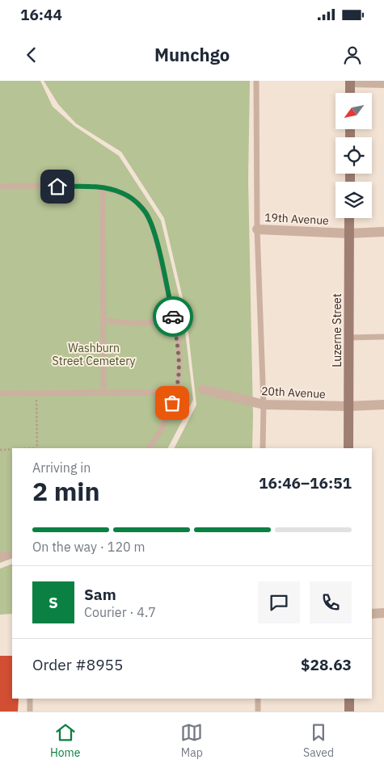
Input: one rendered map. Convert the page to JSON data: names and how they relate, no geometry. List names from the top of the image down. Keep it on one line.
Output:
{"streets":{"street":["19th Avenue","Luzerne Street","20th Avenue"]},"crossings":[["19th Avenue","Luzerne Street"],["Luzerne Street","20th Avenue"]],"parks":["Washburn Street Cemetery"],"north":"bottom left","page":{"status":"16:44","header":"Munchgo","heading":["2 min","Arriving in","16:46–16:51"],"panel":["Sam","Courier · 4.7","Order #8955","$28.63"],"bar":"On the way · 120 m","round":"S","tabs":["Home","Map","Saved"]}}
